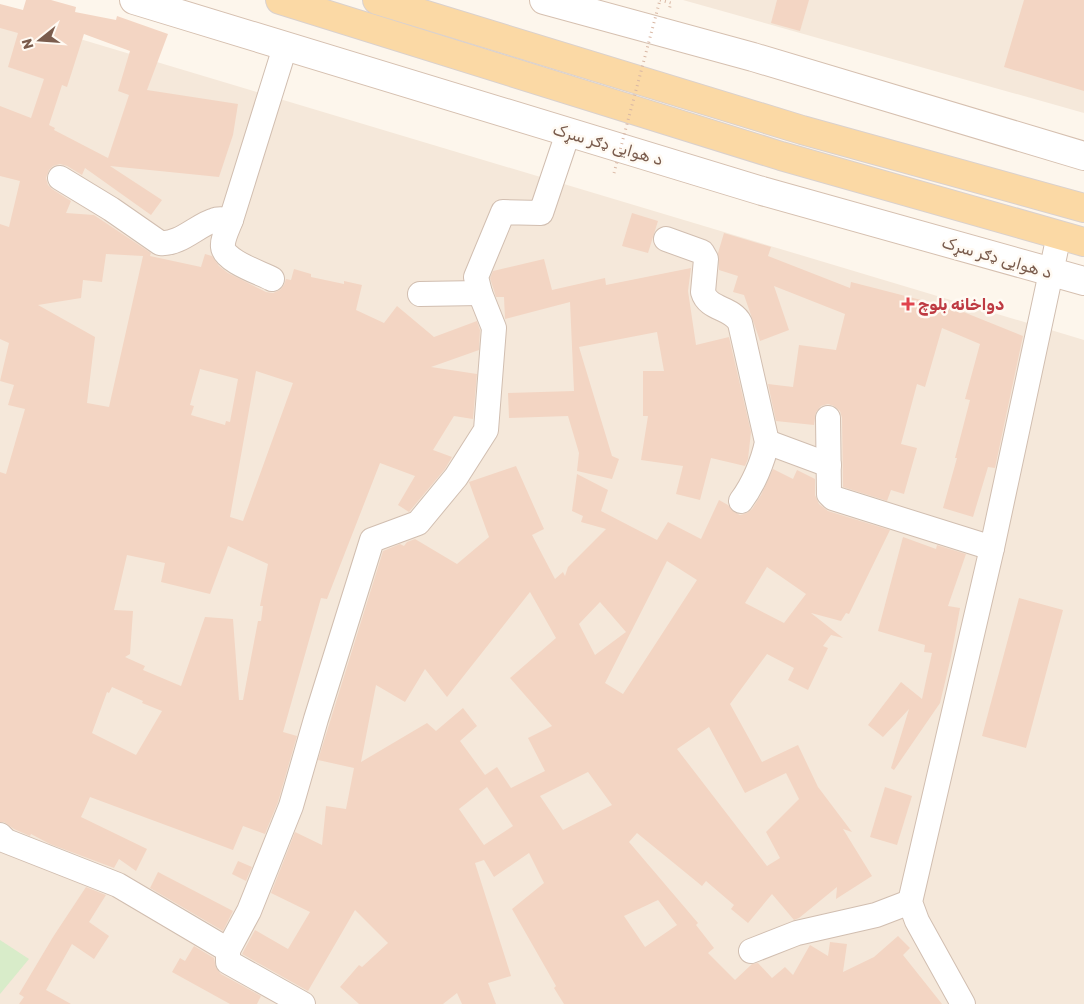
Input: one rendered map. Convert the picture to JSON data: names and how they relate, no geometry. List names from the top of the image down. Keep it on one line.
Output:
{"streets":{"main road":["د هوایی ډګر سړک"]},"places":{"health":["دواخانه بلوچ"]},"north":"left"}
